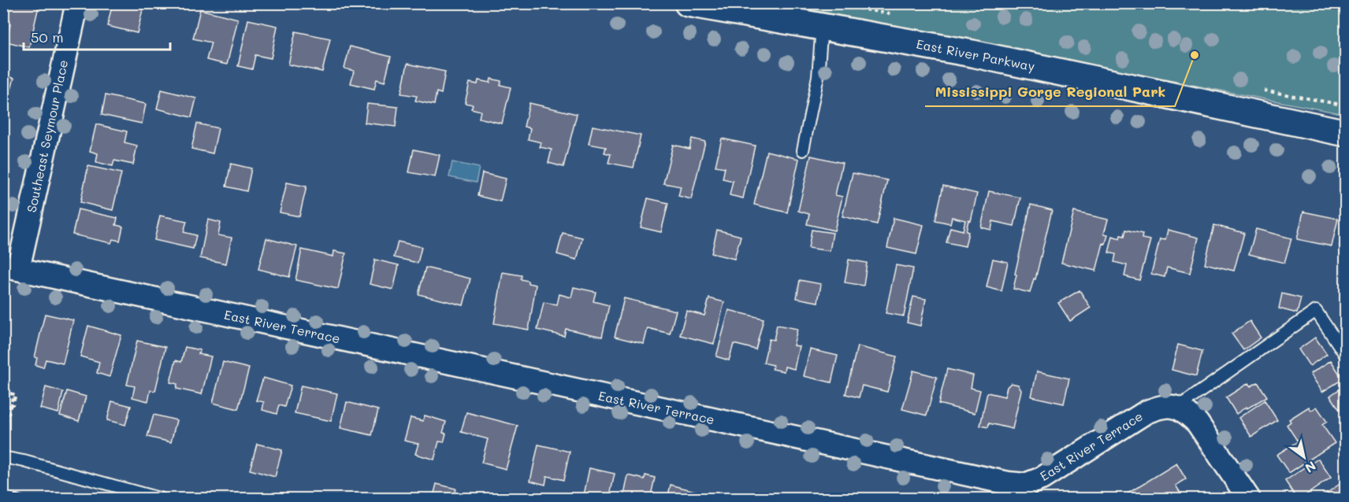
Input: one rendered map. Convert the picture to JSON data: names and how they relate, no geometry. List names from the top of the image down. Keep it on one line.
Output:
{"streets":{"street":["East River Parkway","Southeast Seymour Place","East River Terrace"]},"crossings":[["Southeast Seymour Place","East River Terrace"]],"places":["Mississippi Gorge Regional Park"],"scale_bar":"50 m","north":"bottom right"}
